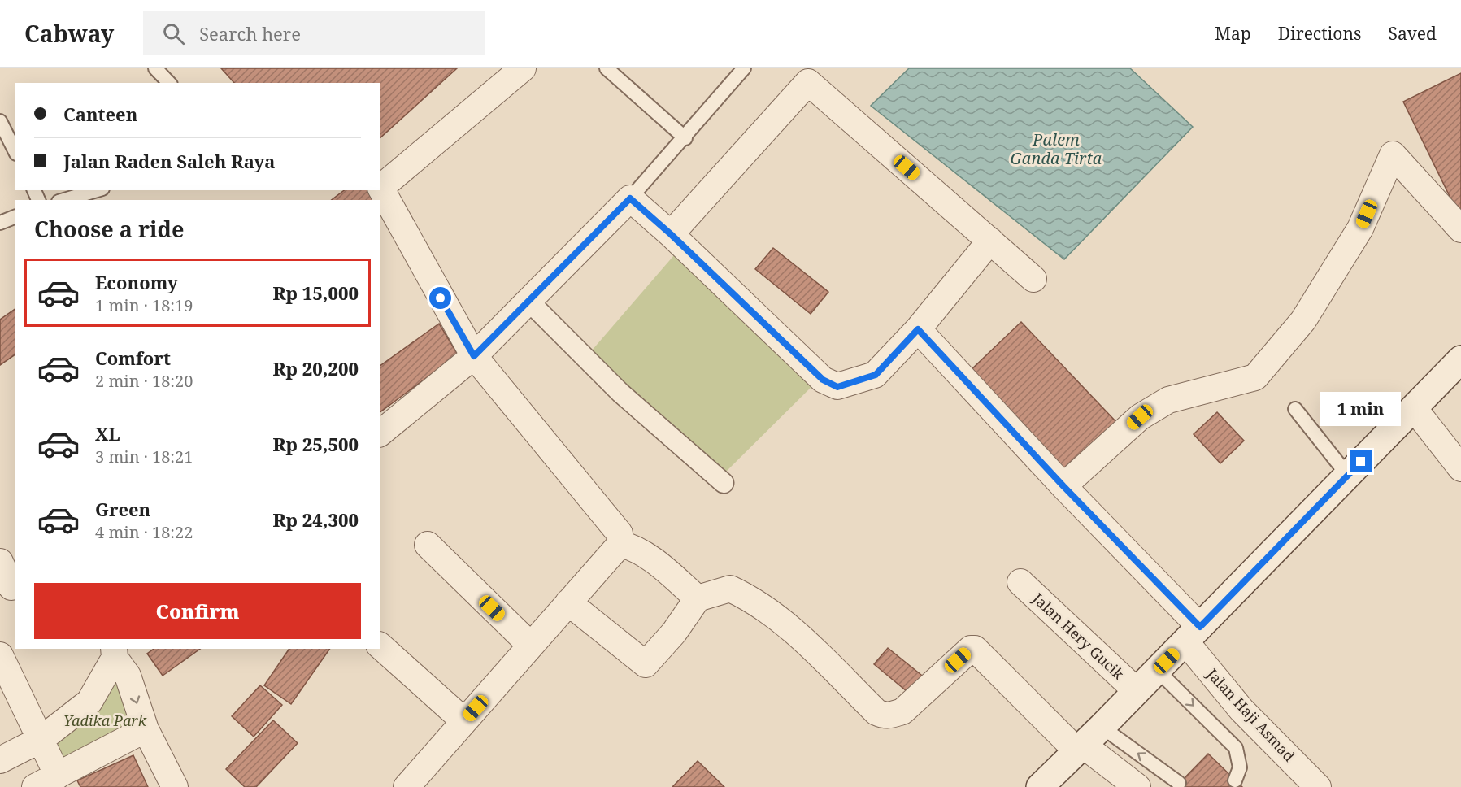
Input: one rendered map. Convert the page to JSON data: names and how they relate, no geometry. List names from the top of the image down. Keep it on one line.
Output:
{"streets":{"street":["Jalan Hery Gucik","Jalan Haji Asmad"]},"water":["Palem Ganda Tirta"],"parks":["Yadika Park"],"page":{"header":"Cabway","search":"Search here","nav":["Map","Directions","Saved"],"banner":["Canteen","Jalan Raden Saleh Raya"],"heading":"Choose a ride","list":[{"name":"Economy","note":"1 min · 18:19","value":"Rp 15,000"},{"name":"Comfort","note":"2 min · 18:20","value":"Rp 20,200"},{"name":"XL","note":"3 min · 18:21","value":"Rp 25,500"},{"name":"Green","note":"4 min · 18:22","value":"Rp 24,300"}],"bubble":"1 min","buttons":"Confirm"}}
